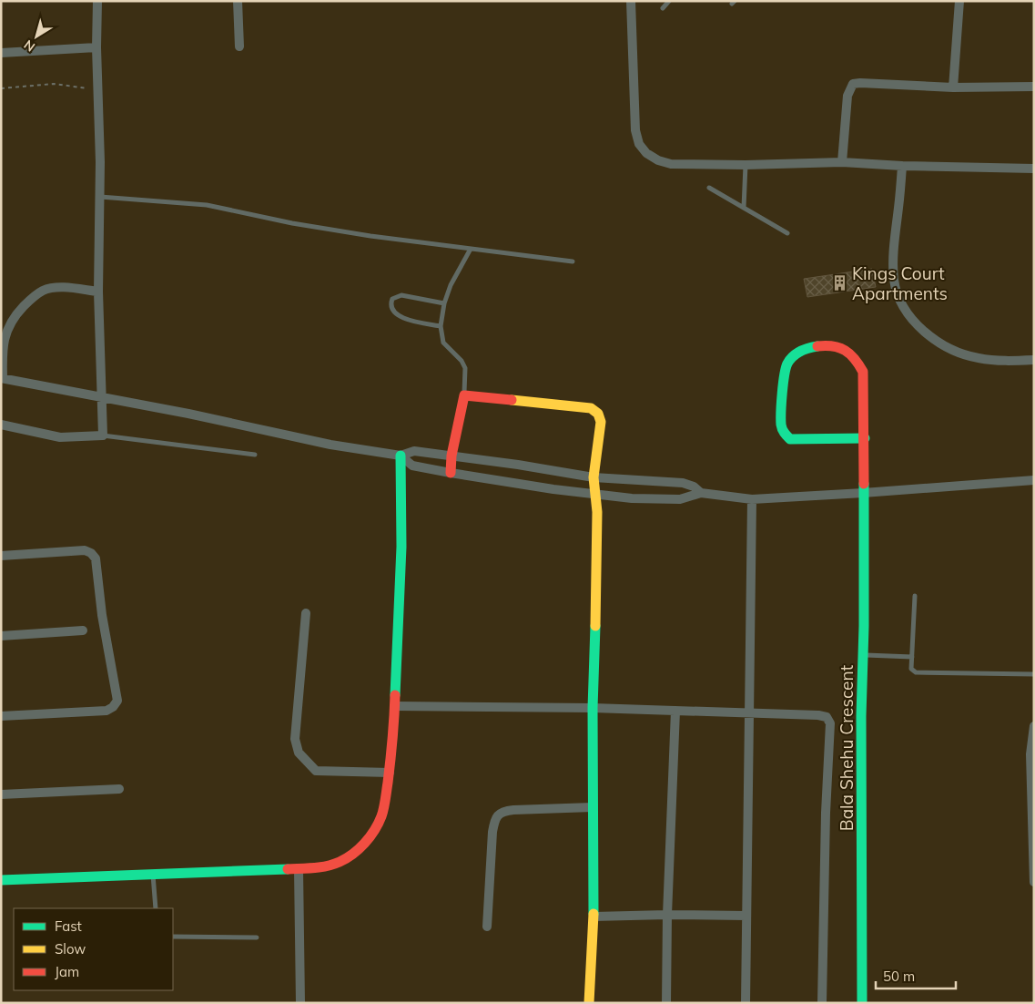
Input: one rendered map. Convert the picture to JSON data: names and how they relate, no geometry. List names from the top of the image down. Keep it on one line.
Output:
{"streets":{"street":["Bala Shehu Crescent"]},"places":{"building":["Kings Court Apartments"]},"legend":["Fast","Slow","Jam"],"scale_bar":"50 m","north":"bottom left"}
